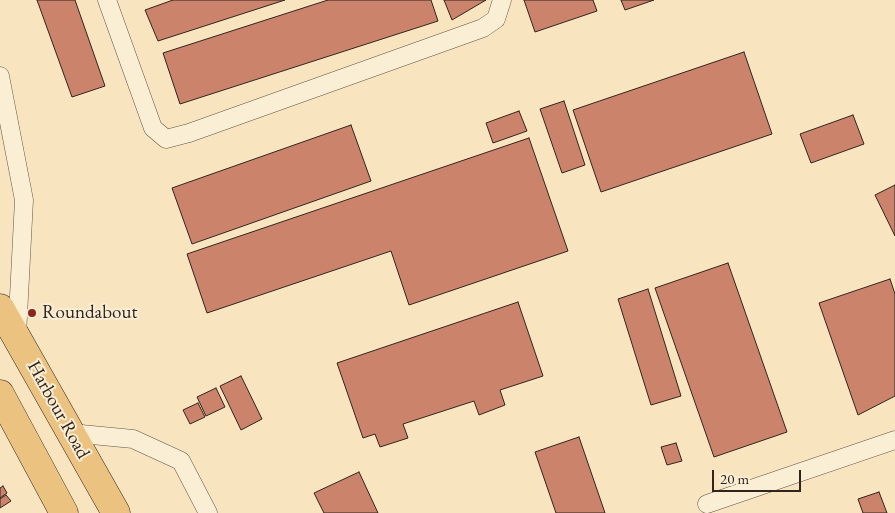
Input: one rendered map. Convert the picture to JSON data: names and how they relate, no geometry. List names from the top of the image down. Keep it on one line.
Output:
{"streets":{"highway":["Harbour Road"]},"places":["Roundabout"],"scale_bar":"20 m"}
